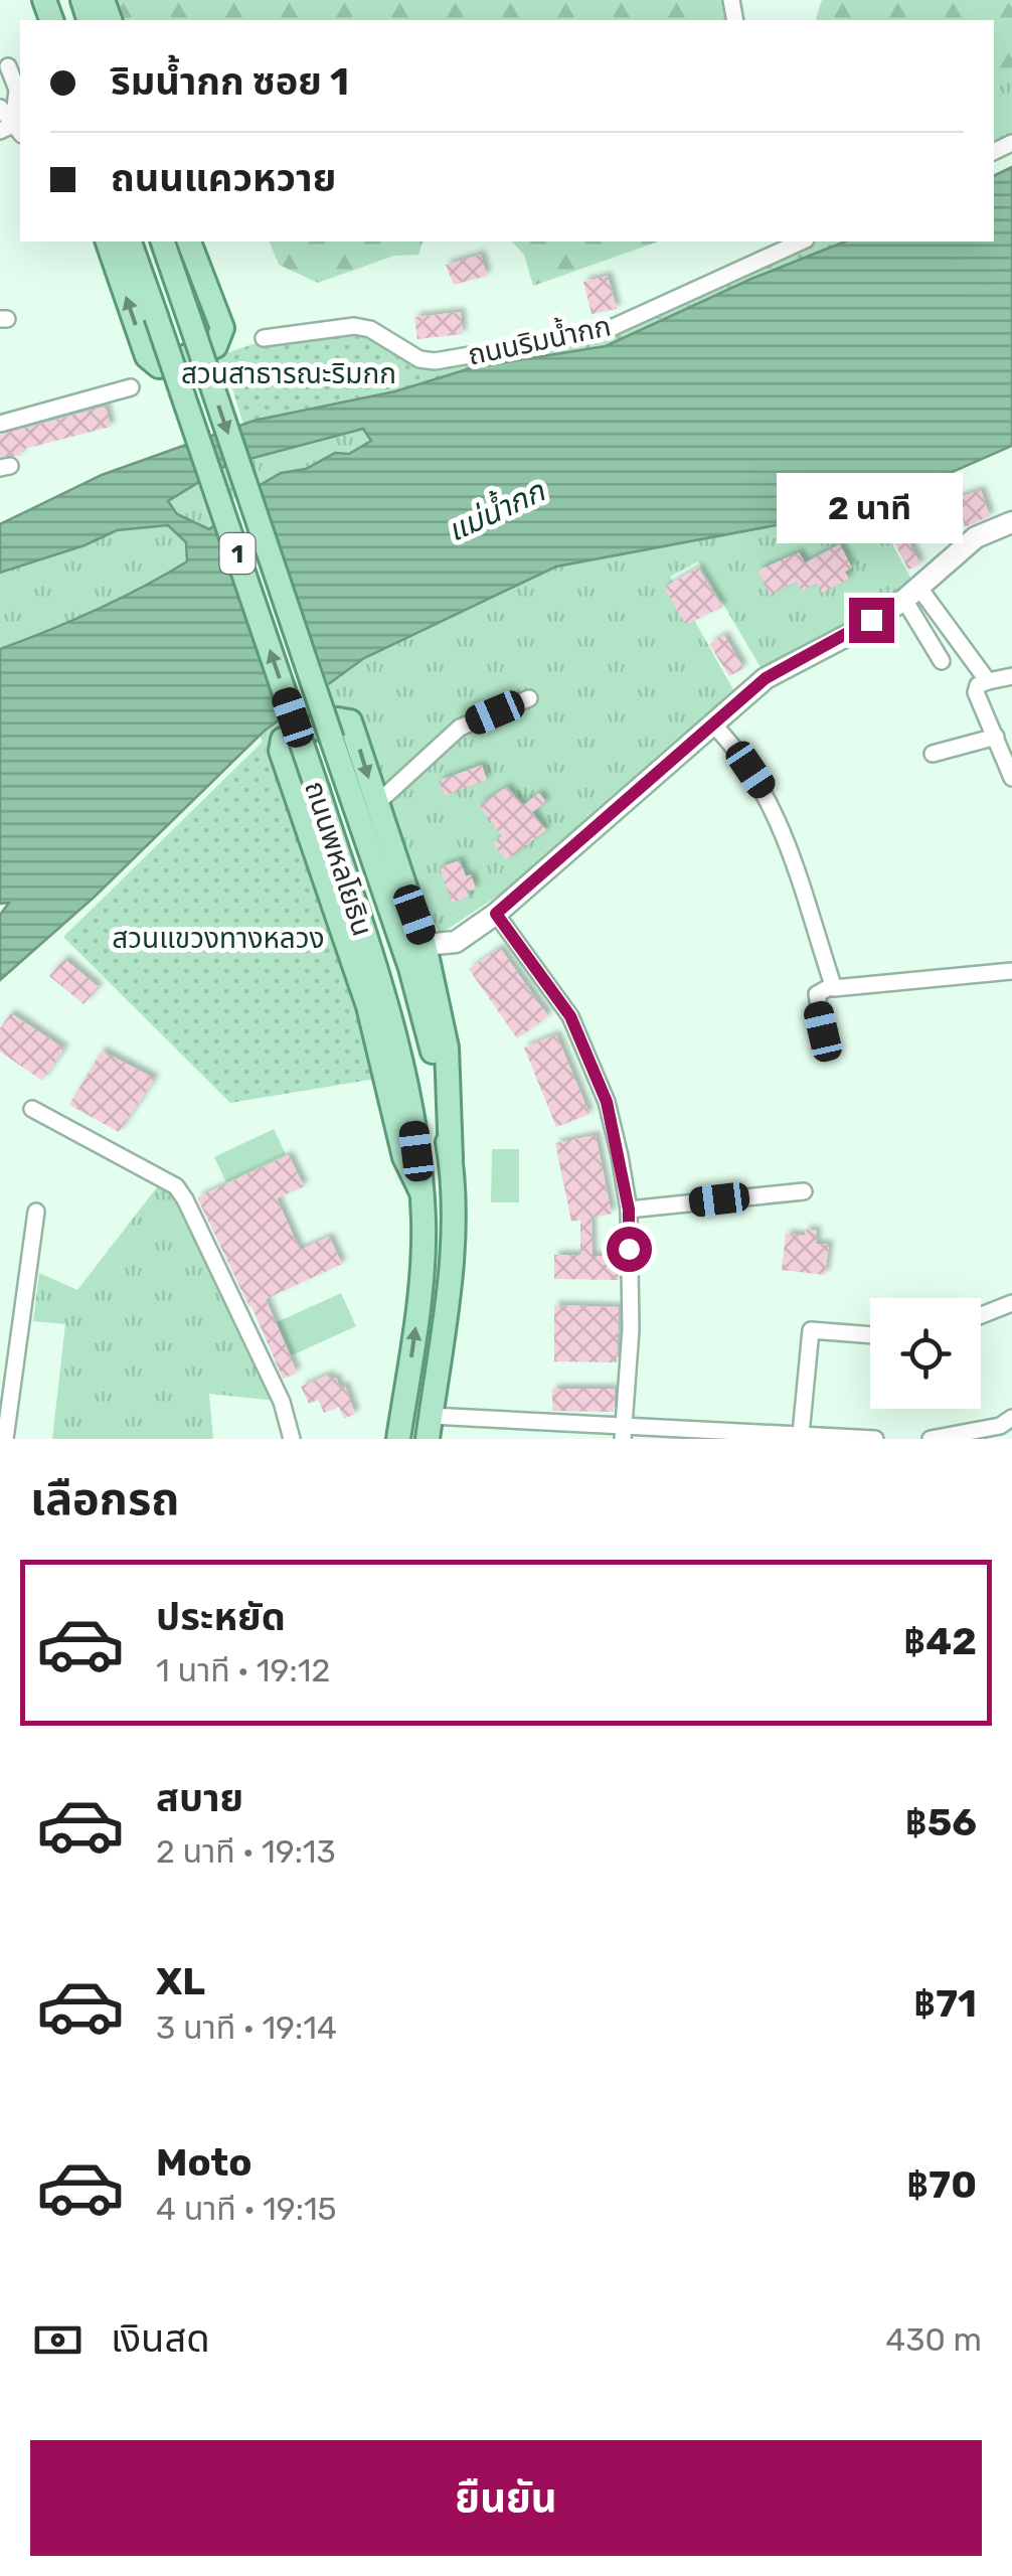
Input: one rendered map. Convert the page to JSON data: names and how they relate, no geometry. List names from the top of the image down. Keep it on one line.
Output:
{"streets":{"main road":["1","ถนนพหลโยธิน"],"street":["ถนนริมน้ำกก"]},"water":["แม่น้ำกก"],"parks":["สวนสาธารณะริมกก","สวนแขวงทางหลวง"],"page":{"banner":["ริมน้ำกก ซอย 1","ถนนแควหวาย"],"bubble":"2 นาที","heading":"เลือกรถ","list":[{"name":"ประหยัด","note":"1 นาที · 19:12","value":"฿42"},{"name":"สบาย","note":"2 นาที · 19:13","value":"฿56"},{"name":"XL","note":"3 นาที · 19:14","value":"฿71"},{"name":"Moto","note":"4 นาที · 19:15","value":"฿70"}],"pay":["เงินสด","430 m"],"buttons":"ยืนยัน"}}
